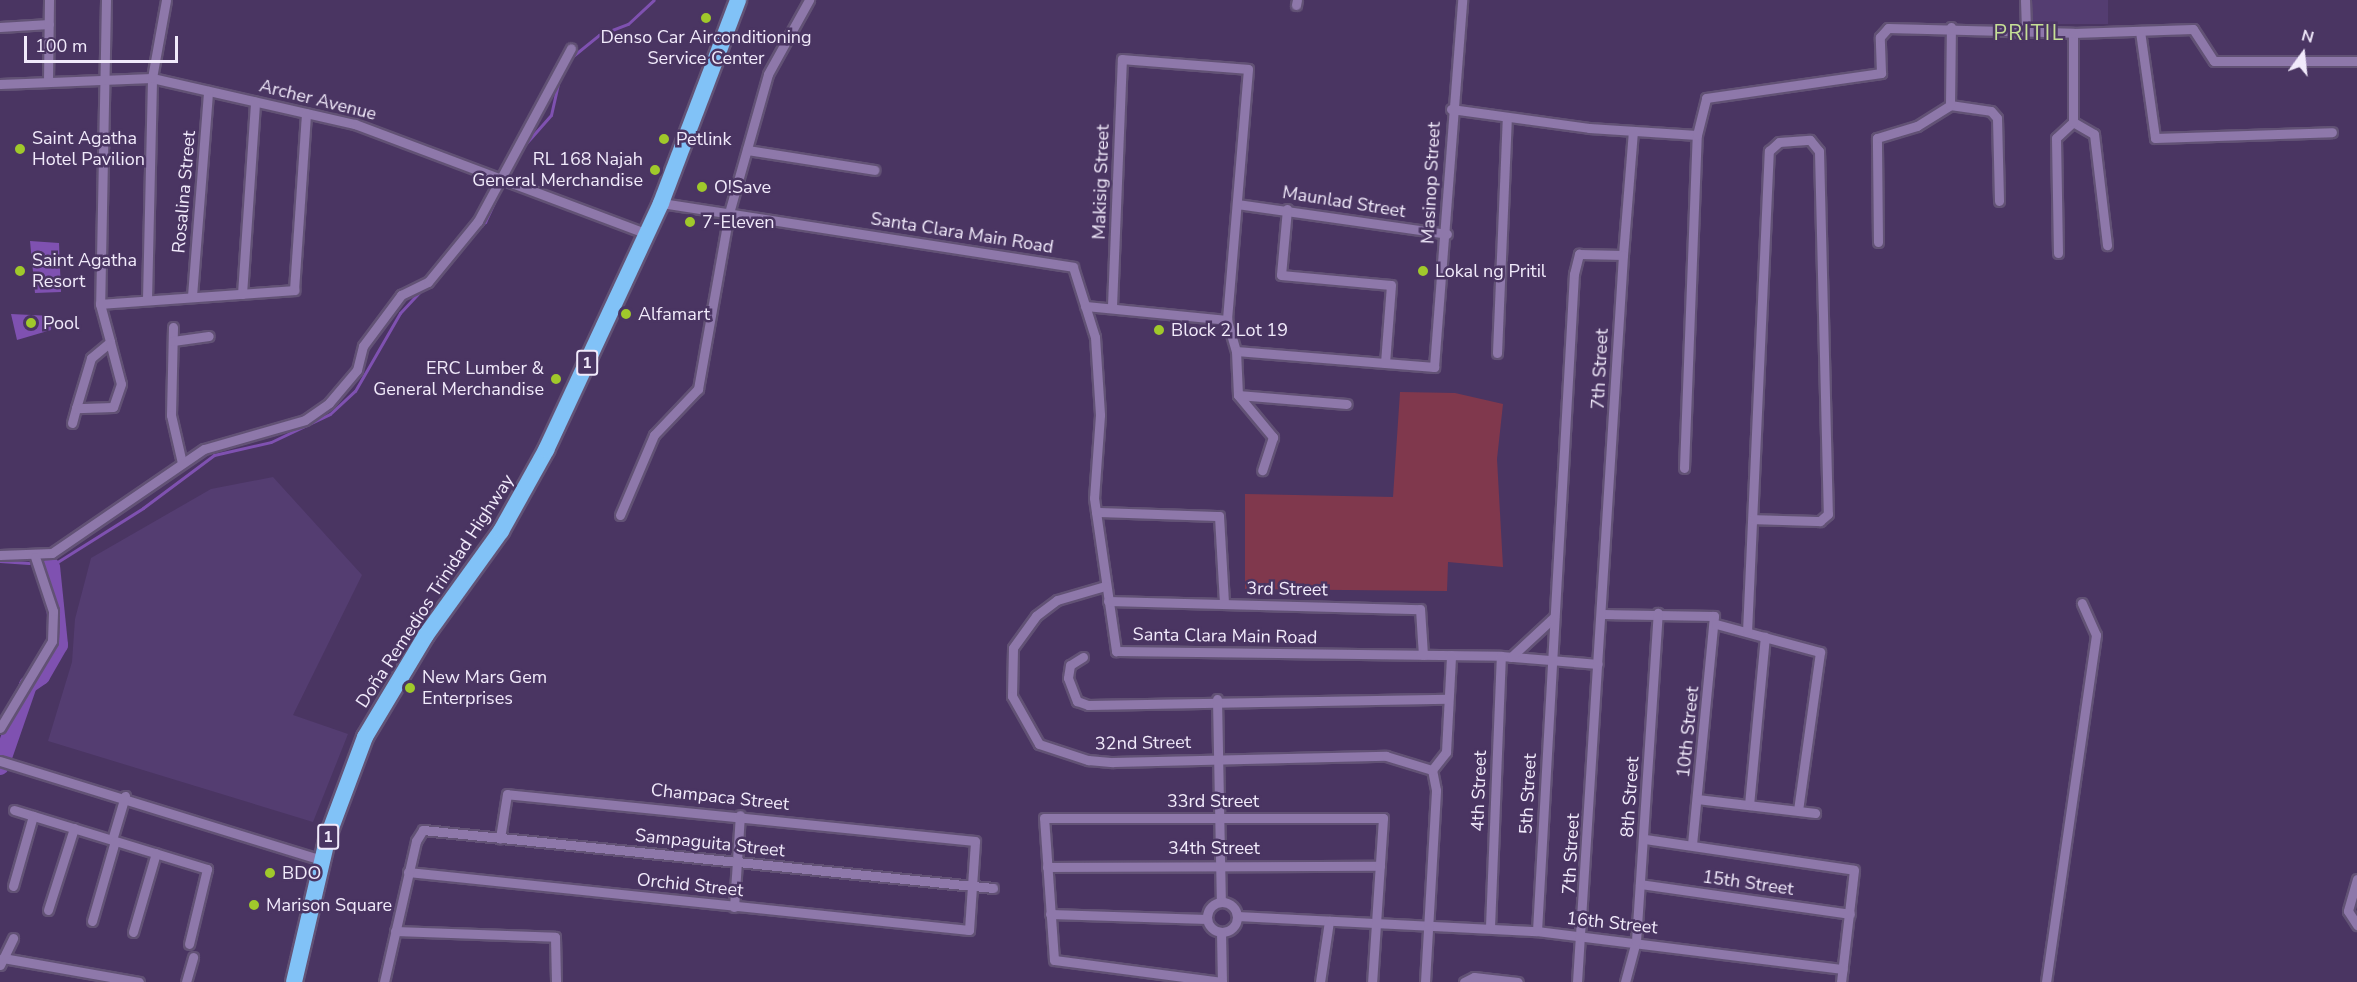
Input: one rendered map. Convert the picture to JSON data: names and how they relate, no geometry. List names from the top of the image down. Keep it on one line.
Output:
{"streets":{"highway":["1","Doña Remedios Trinidad Highway"],"street":["Archer Avenue","Makisig Street","Masinop Street","Rosalina Street","Maunlad Street","Santa Clara Main Road","7th Street","3rd Street","10th Street","32nd Street","4th Street","5th Street","Champaca Street","8th Street","33rd Street","Sampaguita Street","34th Street","15th Street","Orchid Street","16th Street"]},"crossings":[["Archer Avenue","Rosalina Street"],["Archer Avenue","Doña Remedios Trinidad Highway"],["Makisig Street","Maunlad Street"],["Masinop Street","Maunlad Street"],["Santa Clara Main Road","7th Street"],["Santa Clara Main Road","3rd Street"],["Santa Clara Main Road","Doña Remedios Trinidad Highway"],["Santa Clara Main Road","32nd Street"],["Santa Clara Main Road","4th Street"],["Santa Clara Main Road","5th Street"],["7th Street","5th Street"],["7th Street","16th Street"],["4th Street","16th Street"],["5th Street","16th Street"],["Champaca Street","Sampaguita Street"],["Champaca Street","Orchid Street"],["8th Street","15th Street"],["8th Street","16th Street"],["33rd Street","34th Street"],["Sampaguita Street","Orchid Street"]],"districts":["PRITIL"],"places":["Denso Car Airconditioning Service Center","Petlink","Saint Agatha Hotel Pavilion","RL 168 Najah General Merchandise","O!Save","7-Eleven","Saint Agatha Resort","Lokal ng Pritil","Alfamart","Pool","Block 2 Lot 19","ERC Lumber & General Merchandise","New Mars Gem Enterprises","BDO","Marison Square"],"scale_bar":"100 m","north":"top"}
